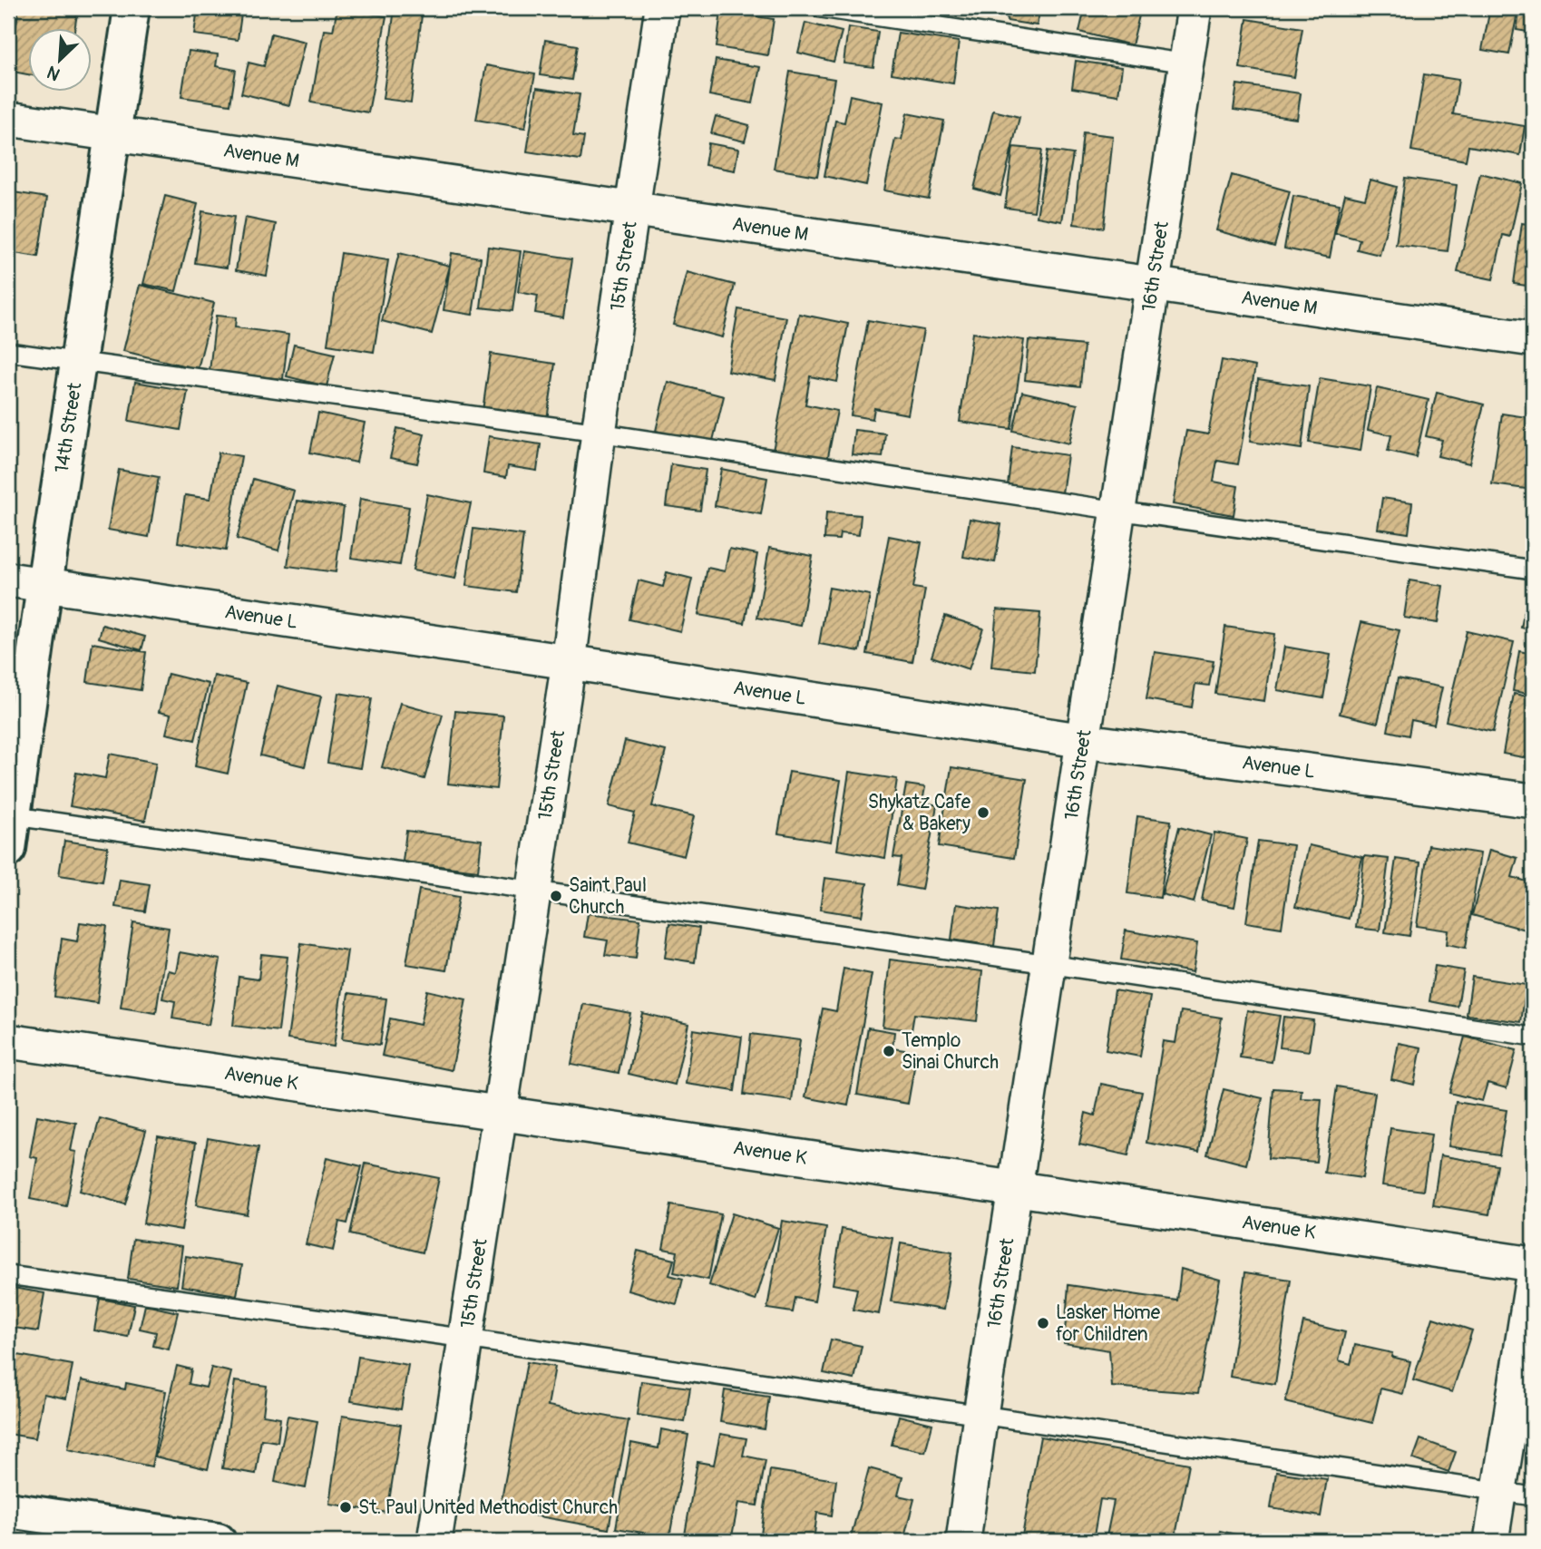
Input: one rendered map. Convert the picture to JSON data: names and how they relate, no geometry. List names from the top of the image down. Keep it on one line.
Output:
{"streets":{"main road":["14th Street"],"street":["Avenue M","15th Street","16th Street","Avenue L","Avenue K"]},"crossings":[["Avenue M","15th Street"],["Avenue M","16th Street"],["Avenue M","14th Street"],["15th Street","Avenue L"],["15th Street","Avenue K"],["16th Street","Avenue L"],["16th Street","Avenue K"],["14th Street","Avenue L"]],"places":["Shykatz Cafe & Bakery","Saint Paul Church","Templo Sinai Church","Lasker Home for Children","St. Paul United Methodist Church"],"north":"bottom left"}
